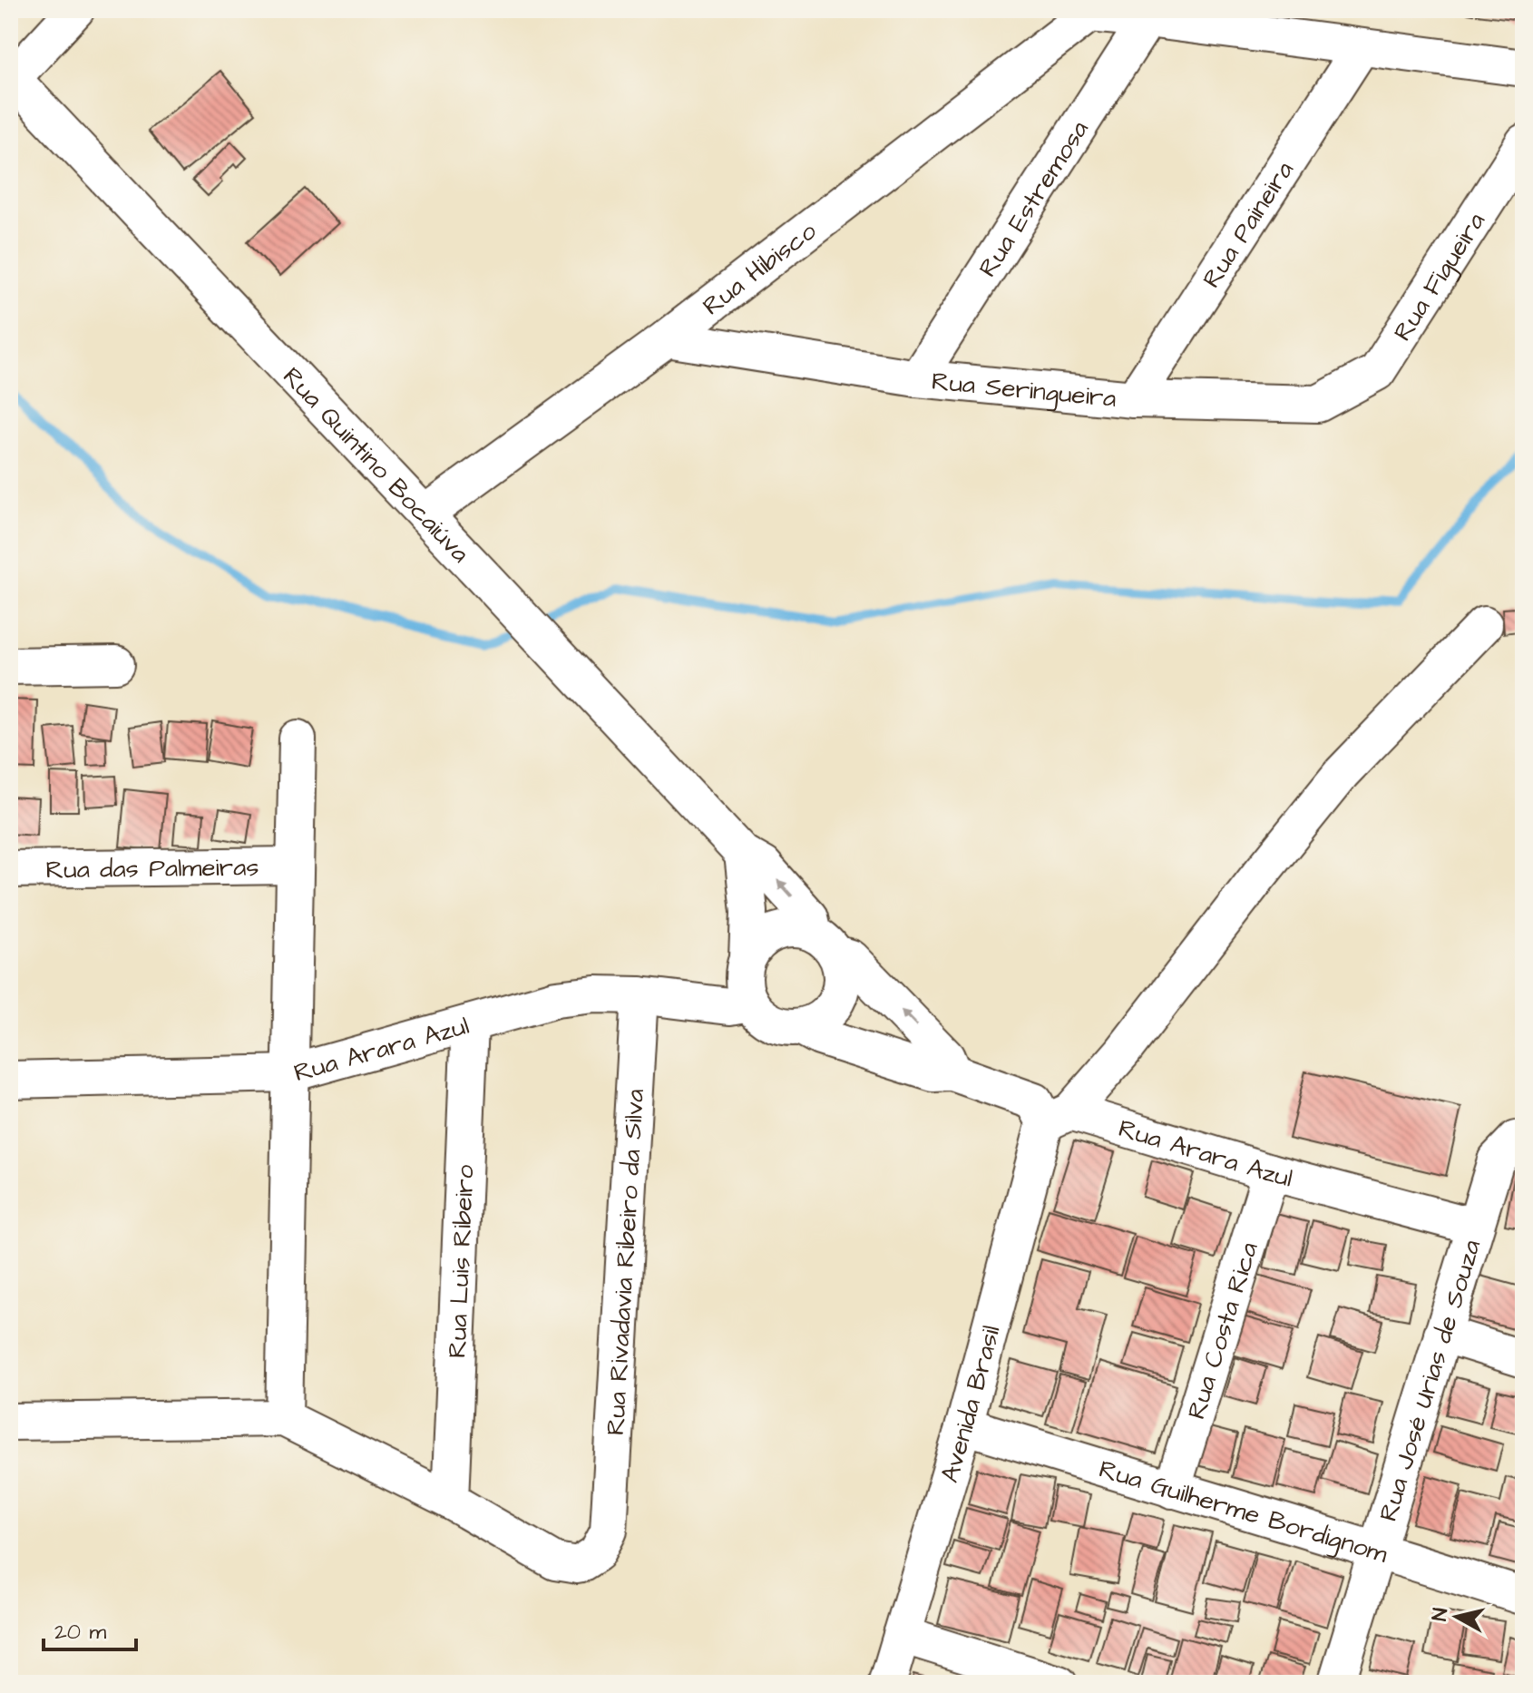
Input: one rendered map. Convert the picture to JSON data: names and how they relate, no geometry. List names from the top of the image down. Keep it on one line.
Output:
{"streets":{"street":["Rua Estremosa","Rua Paineira","Rua Hibisco","Rua Figueira","Rua Seringueira","Rua Quintino Bocaiúva","Rua das Palmeiras","Rua Arara Azul","Rua Luis Ribeiro","Rua Rivadavia Ribeiro da Silva","Rua Costa Rica","Rua José Urias de Souza","Avenida Brasil","Rua Guilherme Bordignom"]},"crossings":[["Rua Estremosa","Rua Seringueira"],["Rua Paineira","Rua Seringueira"],["Rua Hibisco","Rua Seringueira"],["Rua Hibisco","Rua Quintino Bocaiúva"],["Rua Figueira","Rua Seringueira"],["Rua Quintino Bocaiúva","Rua Arara Azul"],["Rua Arara Azul","Rua Luis Ribeiro"],["Rua Arara Azul","Rua Rivadavia Ribeiro da Silva"],["Rua Arara Azul","Rua Costa Rica"],["Rua Arara Azul","Rua José Urias de Souza"],["Rua Arara Azul","Avenida Brasil"],["Rua Luis Ribeiro","Rua Rivadavia Ribeiro da Silva"],["Rua Costa Rica","Rua Guilherme Bordignom"],["Rua José Urias de Souza","Rua Guilherme Bordignom"],["Avenida Brasil","Rua Guilherme Bordignom"]],"scale_bar":"20 m","north":"left"}
